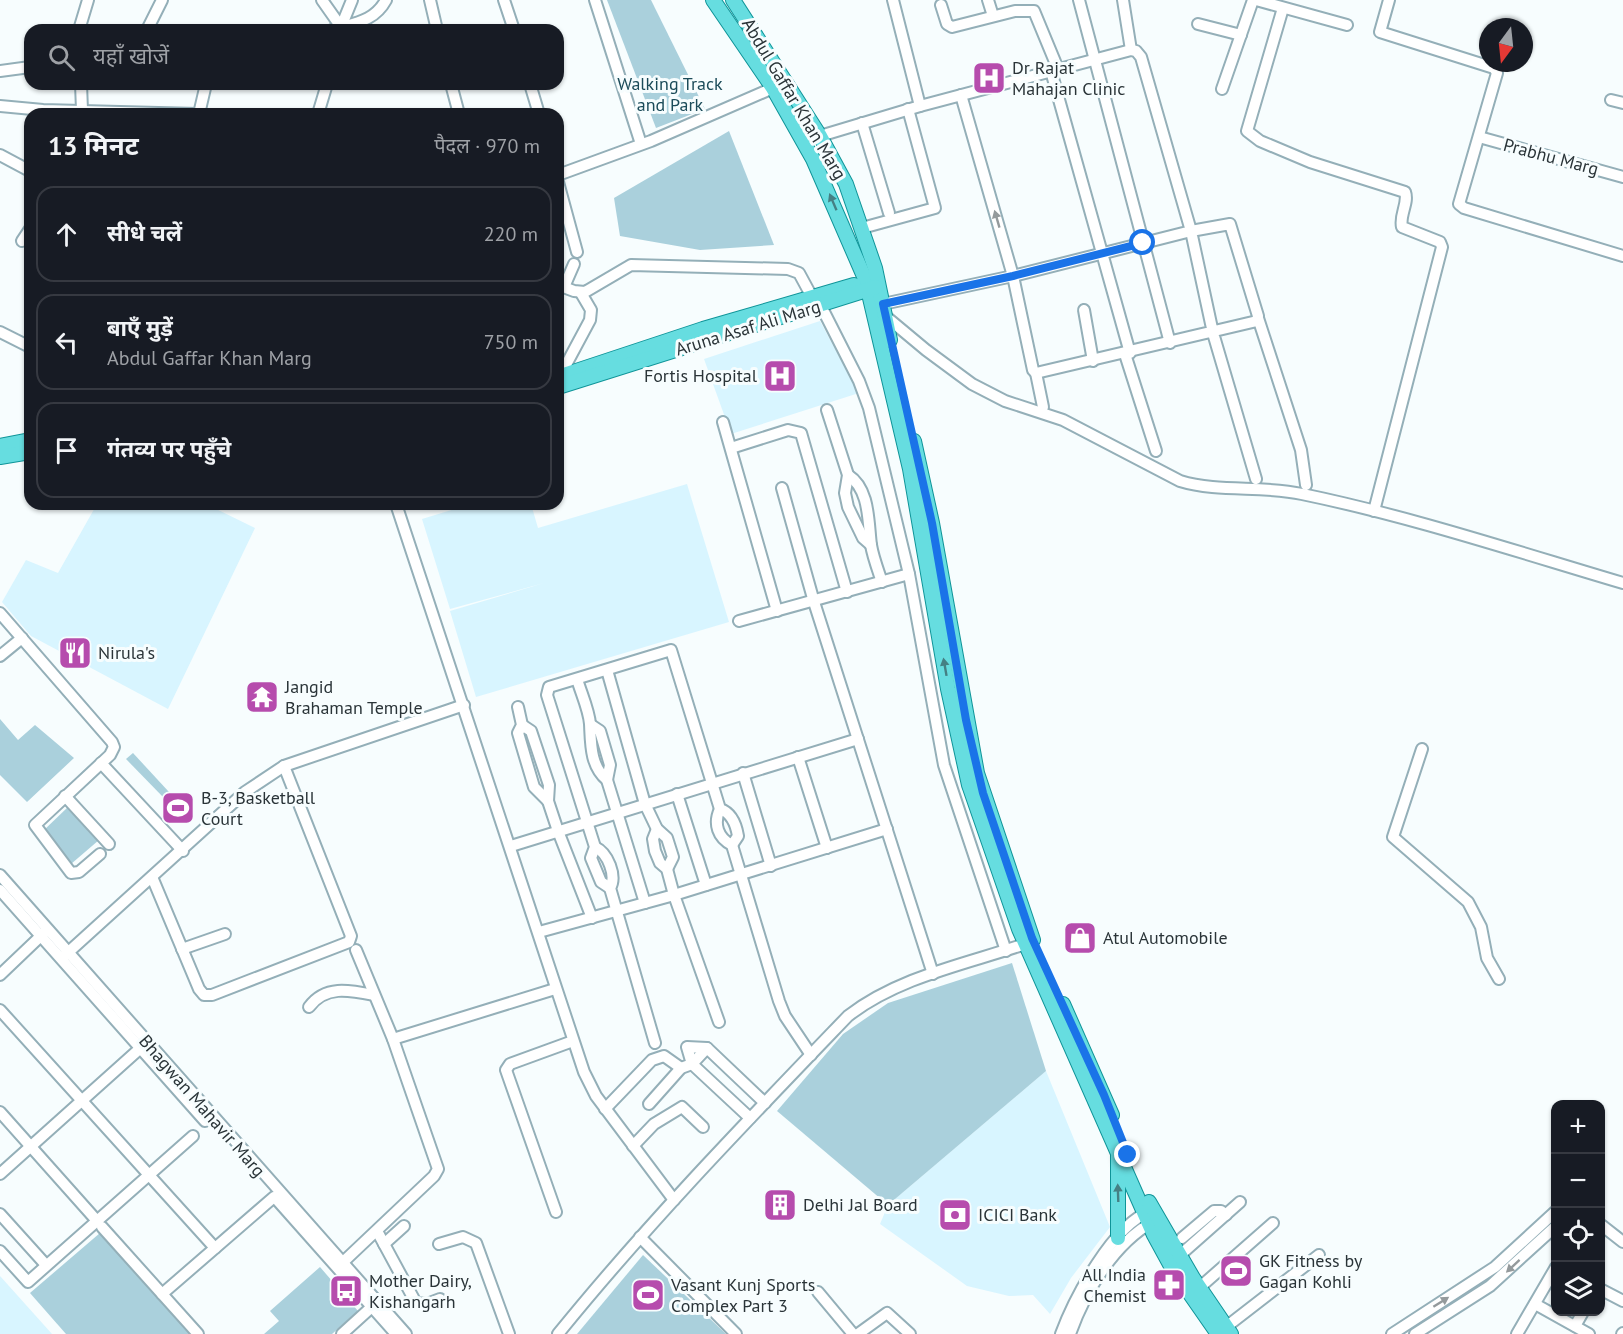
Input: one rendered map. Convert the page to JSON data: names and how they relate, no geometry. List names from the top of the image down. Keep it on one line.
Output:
{"streets":{"main road":["Abdul Gaffar Khan Marg","Aruna Asaf Ali Marg"],"street":["Prabhu Marg","Bhagwan Mahavir Marg"]},"crossings":[["Abdul Gaffar Khan Marg","Aruna Asaf Ali Marg"]],"parks":["Walking Track and Park"],"places":{"hospital":["Dr Rajat Mahajan Clinic","Fortis Hospital"],"restaurant":["Nirula's"],"temple":["Jangid Brahaman Temple"],"sports":["B-3, Basketball Court","GK Fitness by Gagan Kohli","Vasant Kunj Sports Complex Part 3"],"shop":["Atul Automobile"],"building":["Delhi Jal Board"],"bank":["ICICI Bank"],"pharmacy":["All India Chemist"],"bus stop":["Mother Dairy, Kishangarh"]},"north":"bottom","page":{"search":"यहाँ खोजें","heading":["13 मिनट","पैदल · 970 m"],"list":[["सीधे चलें","220 m"],["बाएँ मुड़ें","Abdul Gaffar Khan Marg","750 m"],"गंतव्य पर पहुँचे"],"map_buttons":["+","−"]}}
